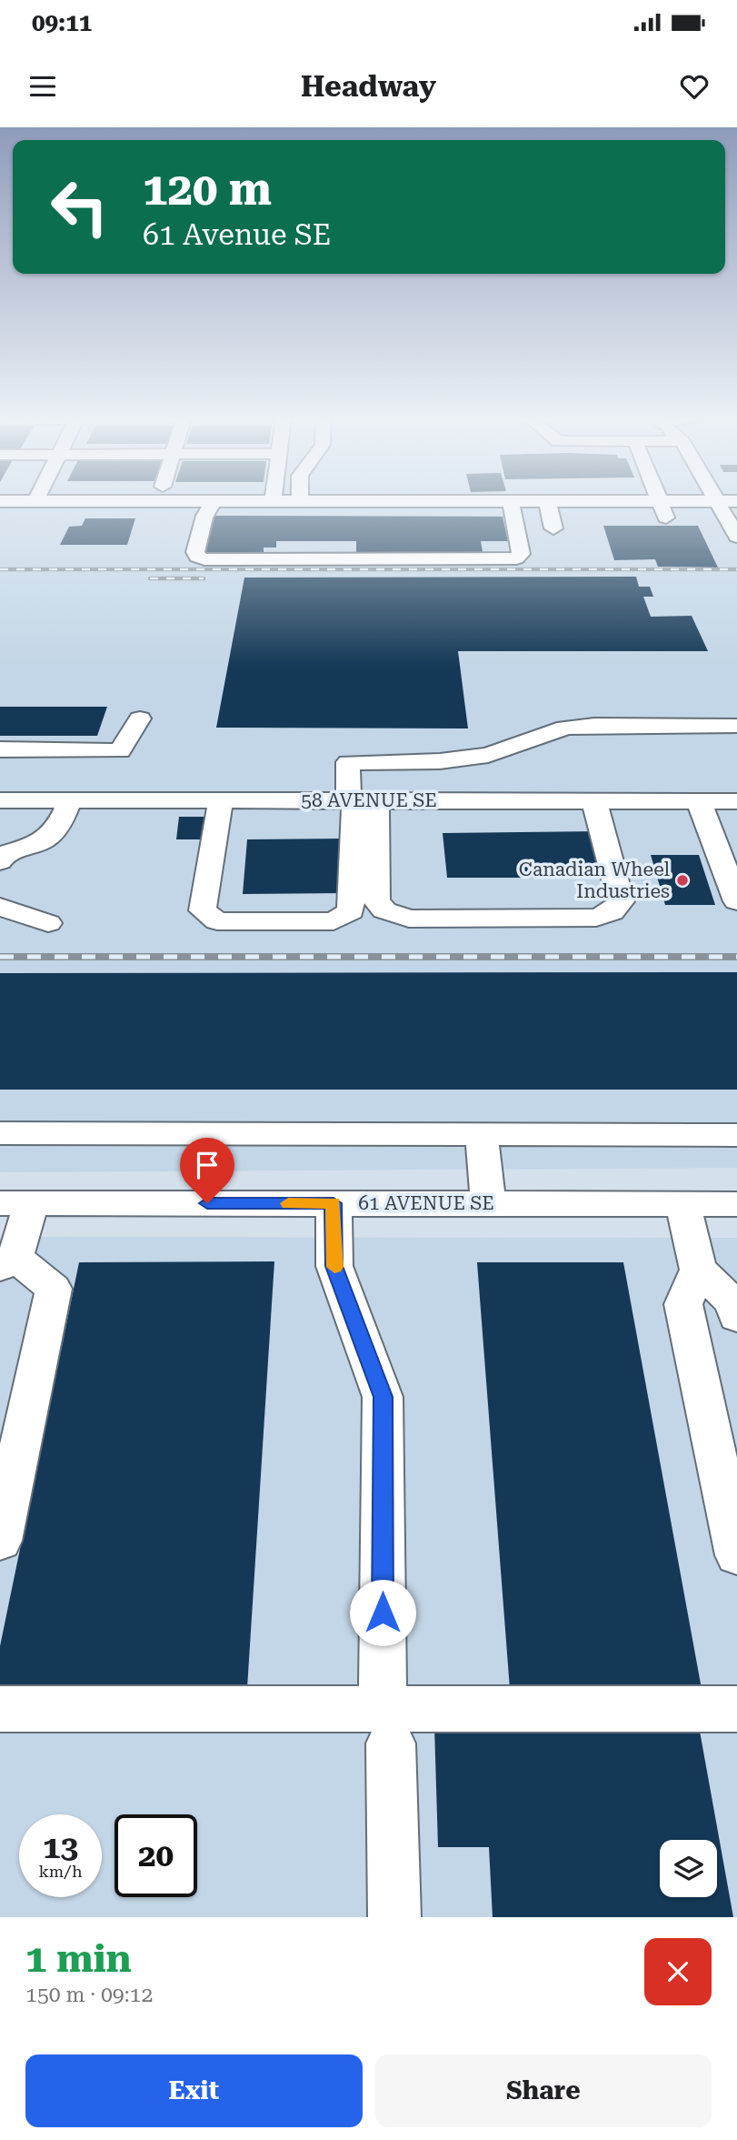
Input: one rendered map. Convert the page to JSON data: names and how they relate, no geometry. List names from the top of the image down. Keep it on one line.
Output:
{"streets":{"street":["58 AVENUE SE","61 AVENUE SE"]},"places":["Canadian Wheel Industries"],"page":{"status":"09:11","header":"Headway","turn":["120 m","61 Avenue SE"],"speed":"13 km/h","limit":"20","heading":["1 min","150 m · 09:12"],"buttons":["Exit","Share"]}}
